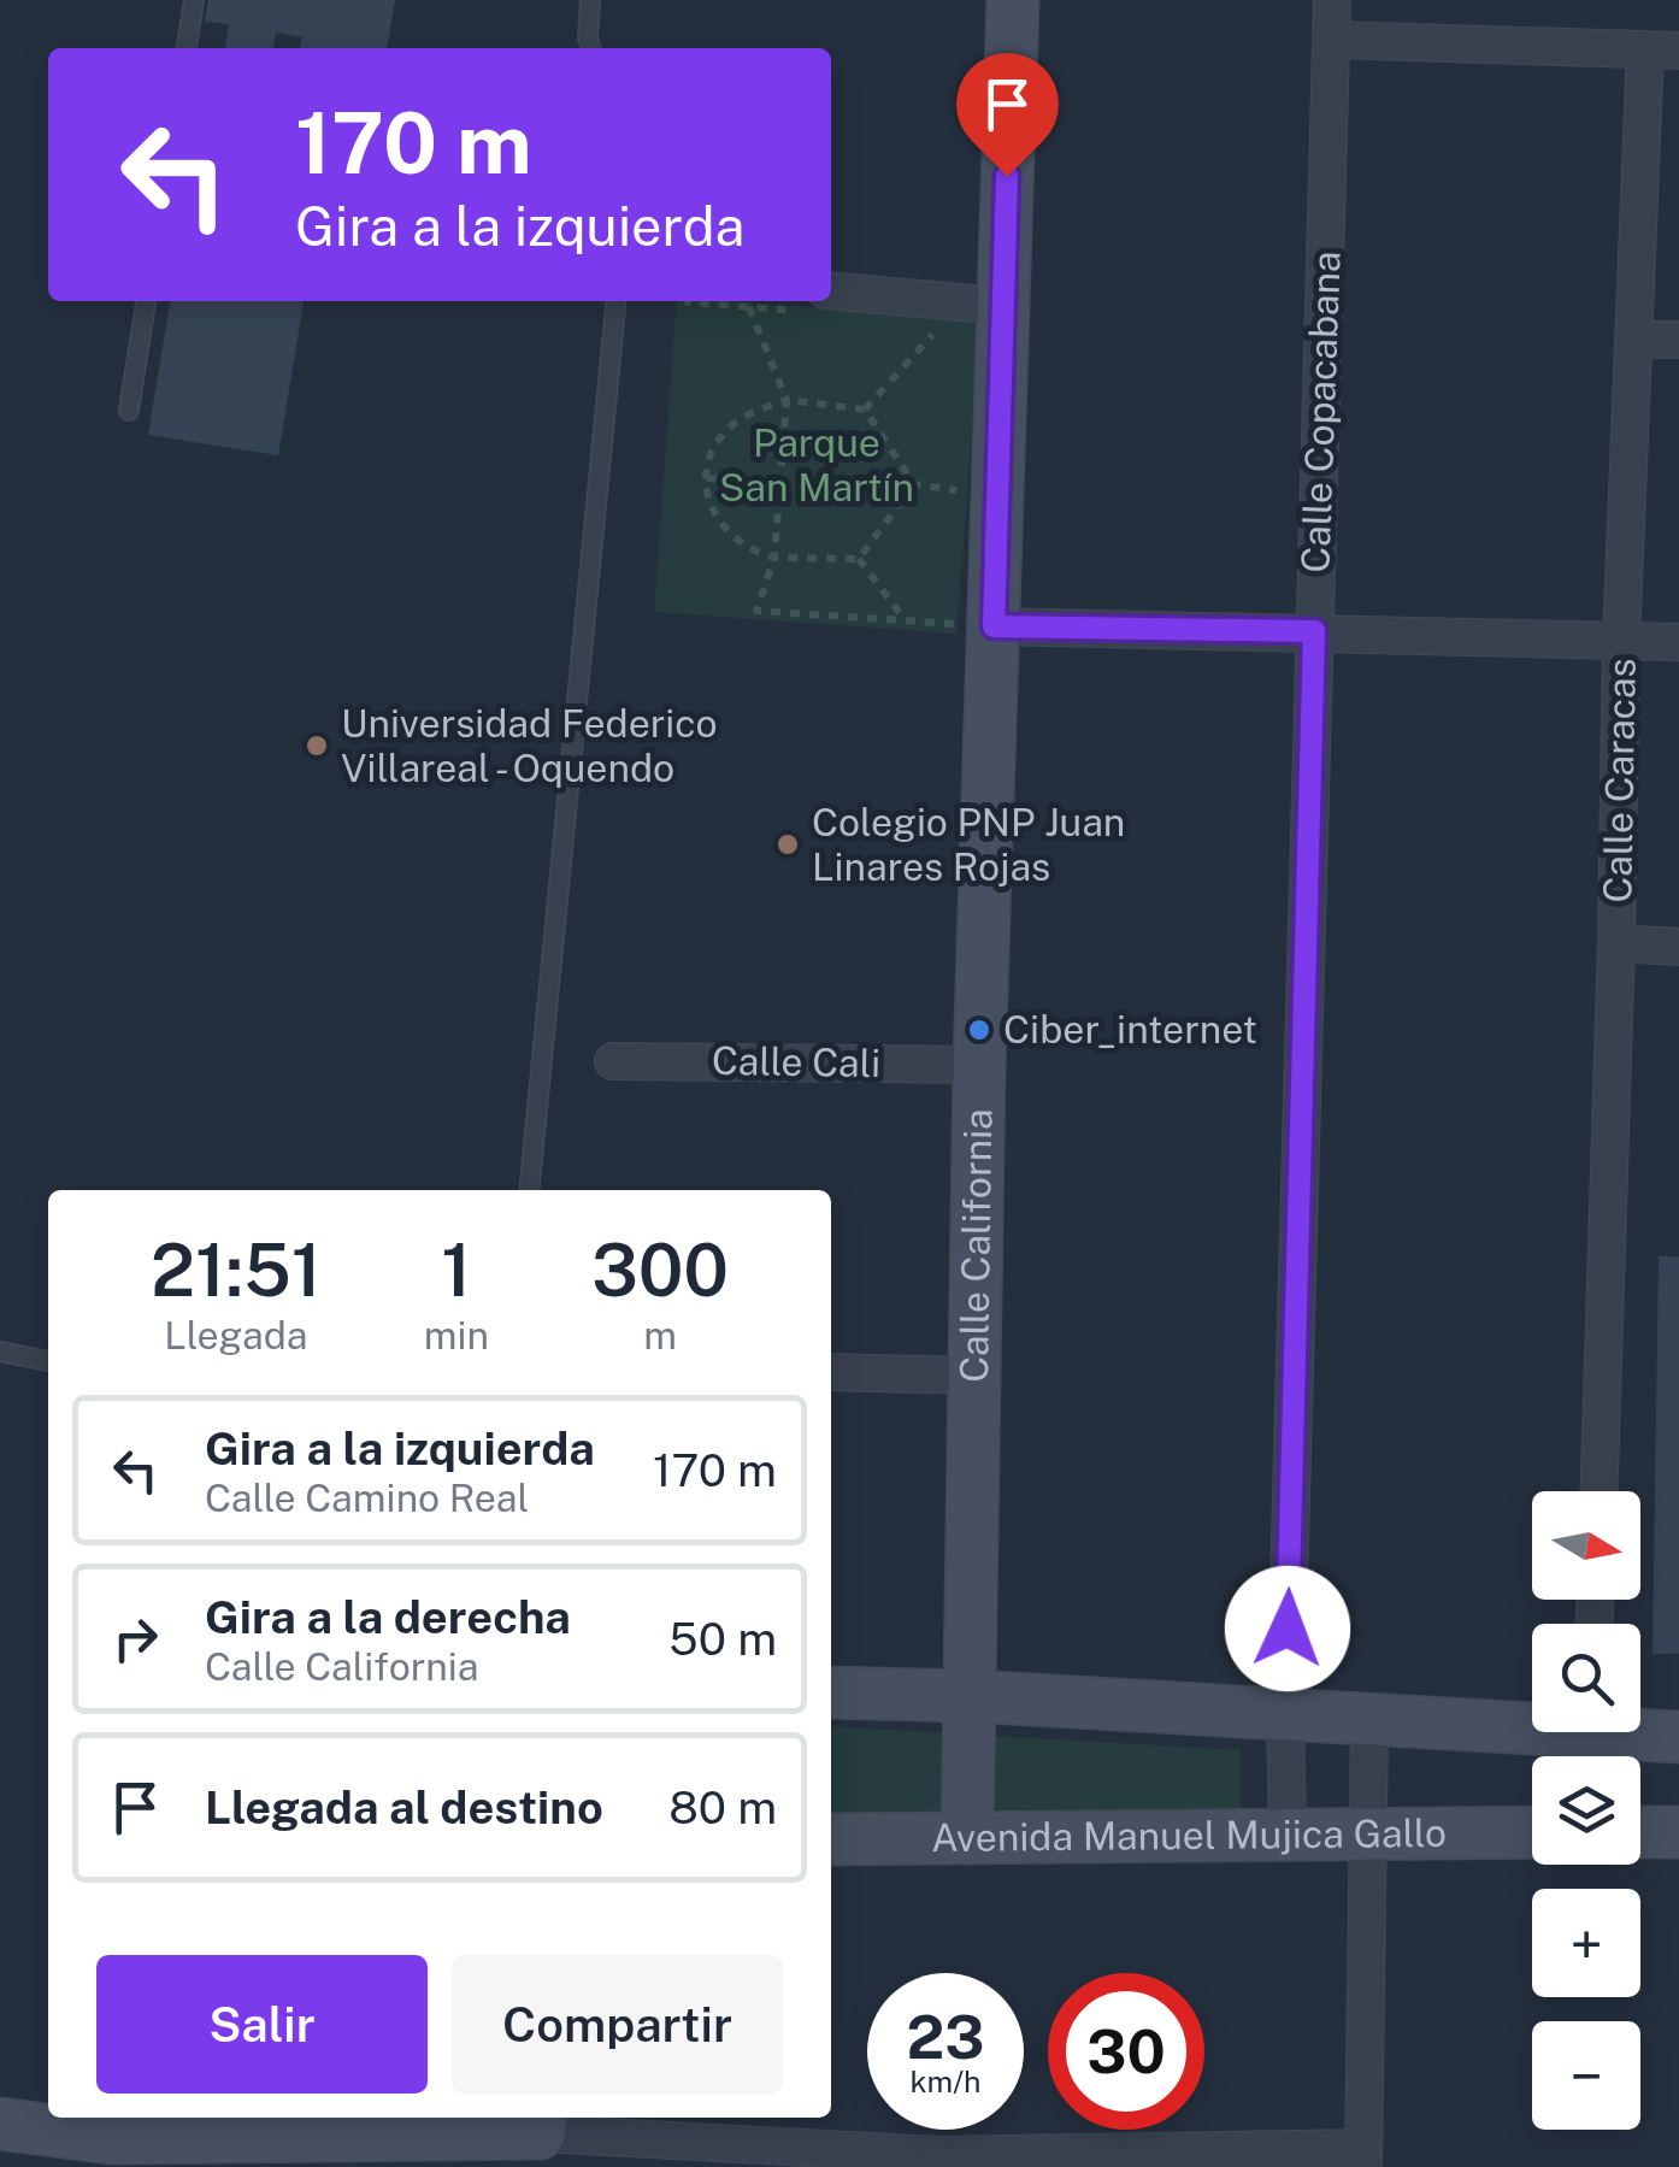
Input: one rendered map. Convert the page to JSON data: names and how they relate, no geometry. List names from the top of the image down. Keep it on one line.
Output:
{"streets":{"street":["Calle Copacabana","Calle Caracas","Calle Cali","Calle California","Avenida Manuel Mujica Gallo"]},"crossings":[["Calle Copacabana","Avenida Manuel Mujica Gallo"],["Calle Cali","Calle California"],["Calle California","Avenida Manuel Mujica Gallo"]],"parks":["Parque San Martín"],"places":["Universidad Federico Villareal - Oquendo","Colegio PNP Juan Linares Rojas","Ciber_internet"],"north":"right","page":{"turn":["170 m","Gira a la izquierda"],"eta":["21:51","Llegada","1","min","300","m"],"list":[{"name":"Gira a la izquierda","note":"Calle Camino Real","value":"170 m"},{"name":"Gira a la derecha","note":"Calle California","value":"50 m"},{"name":"Llegada al destino","value":"80 m"}],"map_buttons":["+","−"],"buttons":["Salir","Compartir"],"speed":"23 km/h","limit":"30"}}
